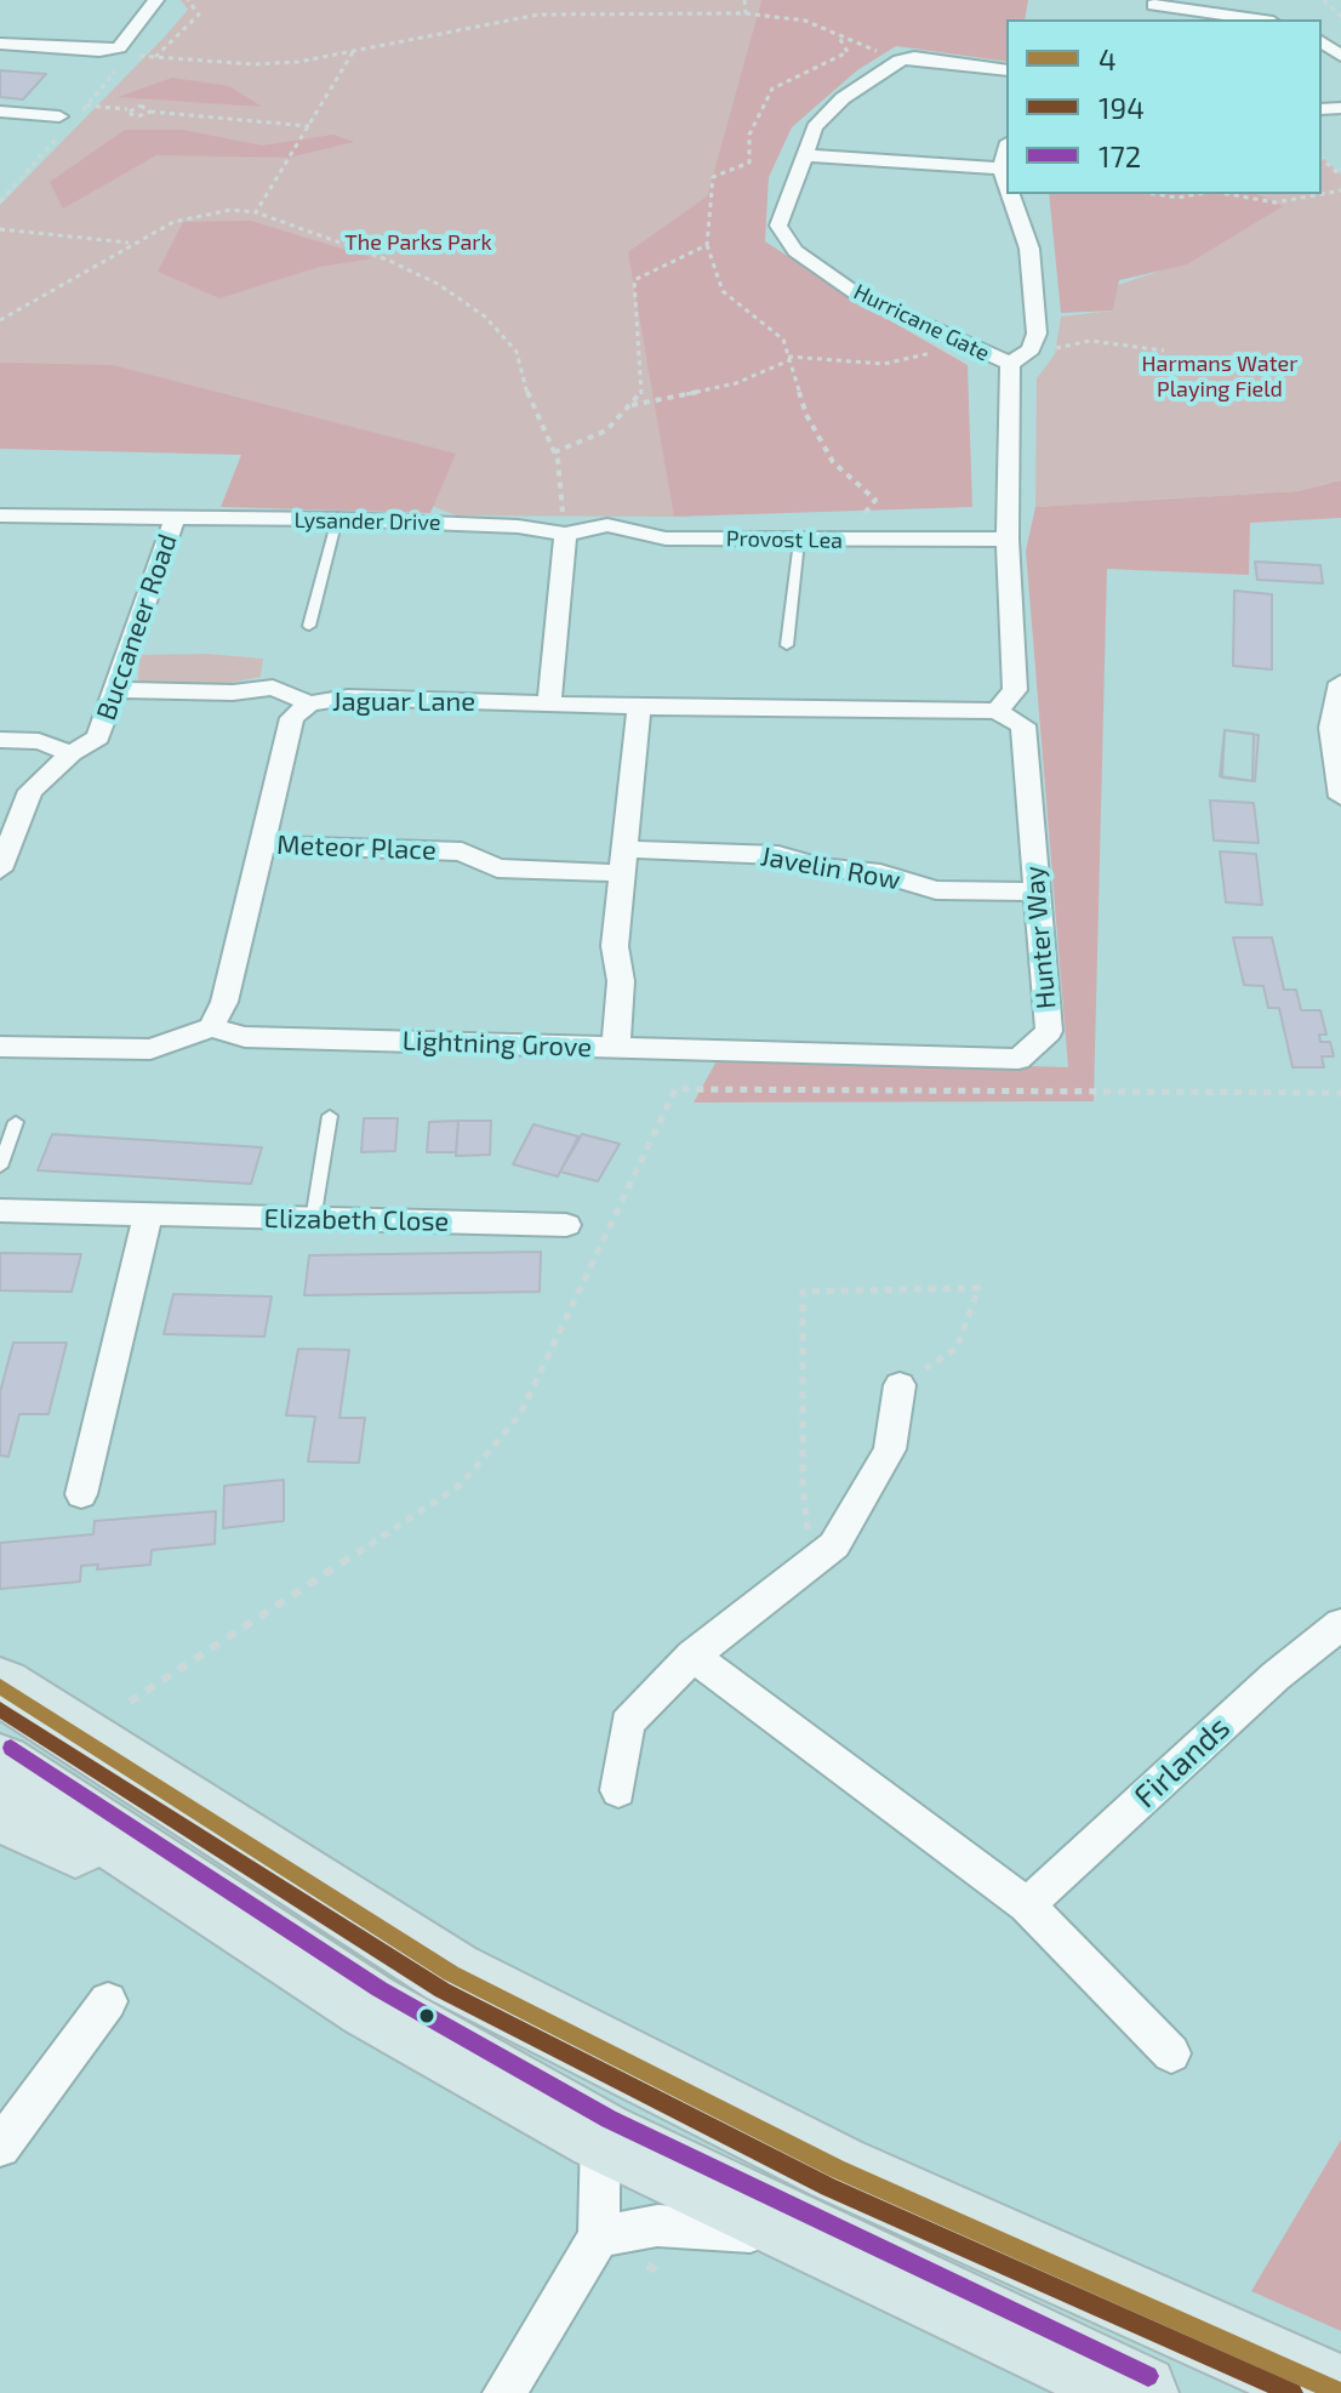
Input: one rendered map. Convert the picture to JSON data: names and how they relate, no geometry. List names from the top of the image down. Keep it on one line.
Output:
{"streets":{"street":["Hurricane Gate","Lysander Drive","Provost Lea","Buccaneer Road","Jaguar Lane","Meteor Place","Javelin Row","Hunter Way","Lightning Grove","Elizabeth Close","Firlands"]},"crossings":[["Hurricane Gate","Provost Lea"],["Lysander Drive","Provost Lea"],["Lysander Drive","Buccaneer Road"],["Jaguar Lane","Meteor Place"],["Jaguar Lane","Hunter Way"],["Jaguar Lane","Lightning Grove"],["Meteor Place","Javelin Row"],["Meteor Place","Lightning Grove"],["Javelin Row","Hunter Way"],["Javelin Row","Lightning Grove"],["Hunter Way","Lightning Grove"]],"parks":["The Parks Park","Harmans Water Playing Field"],"lines":["transit line 4","transit line 194","transit line 172"],"legend":["4","194","172"]}
